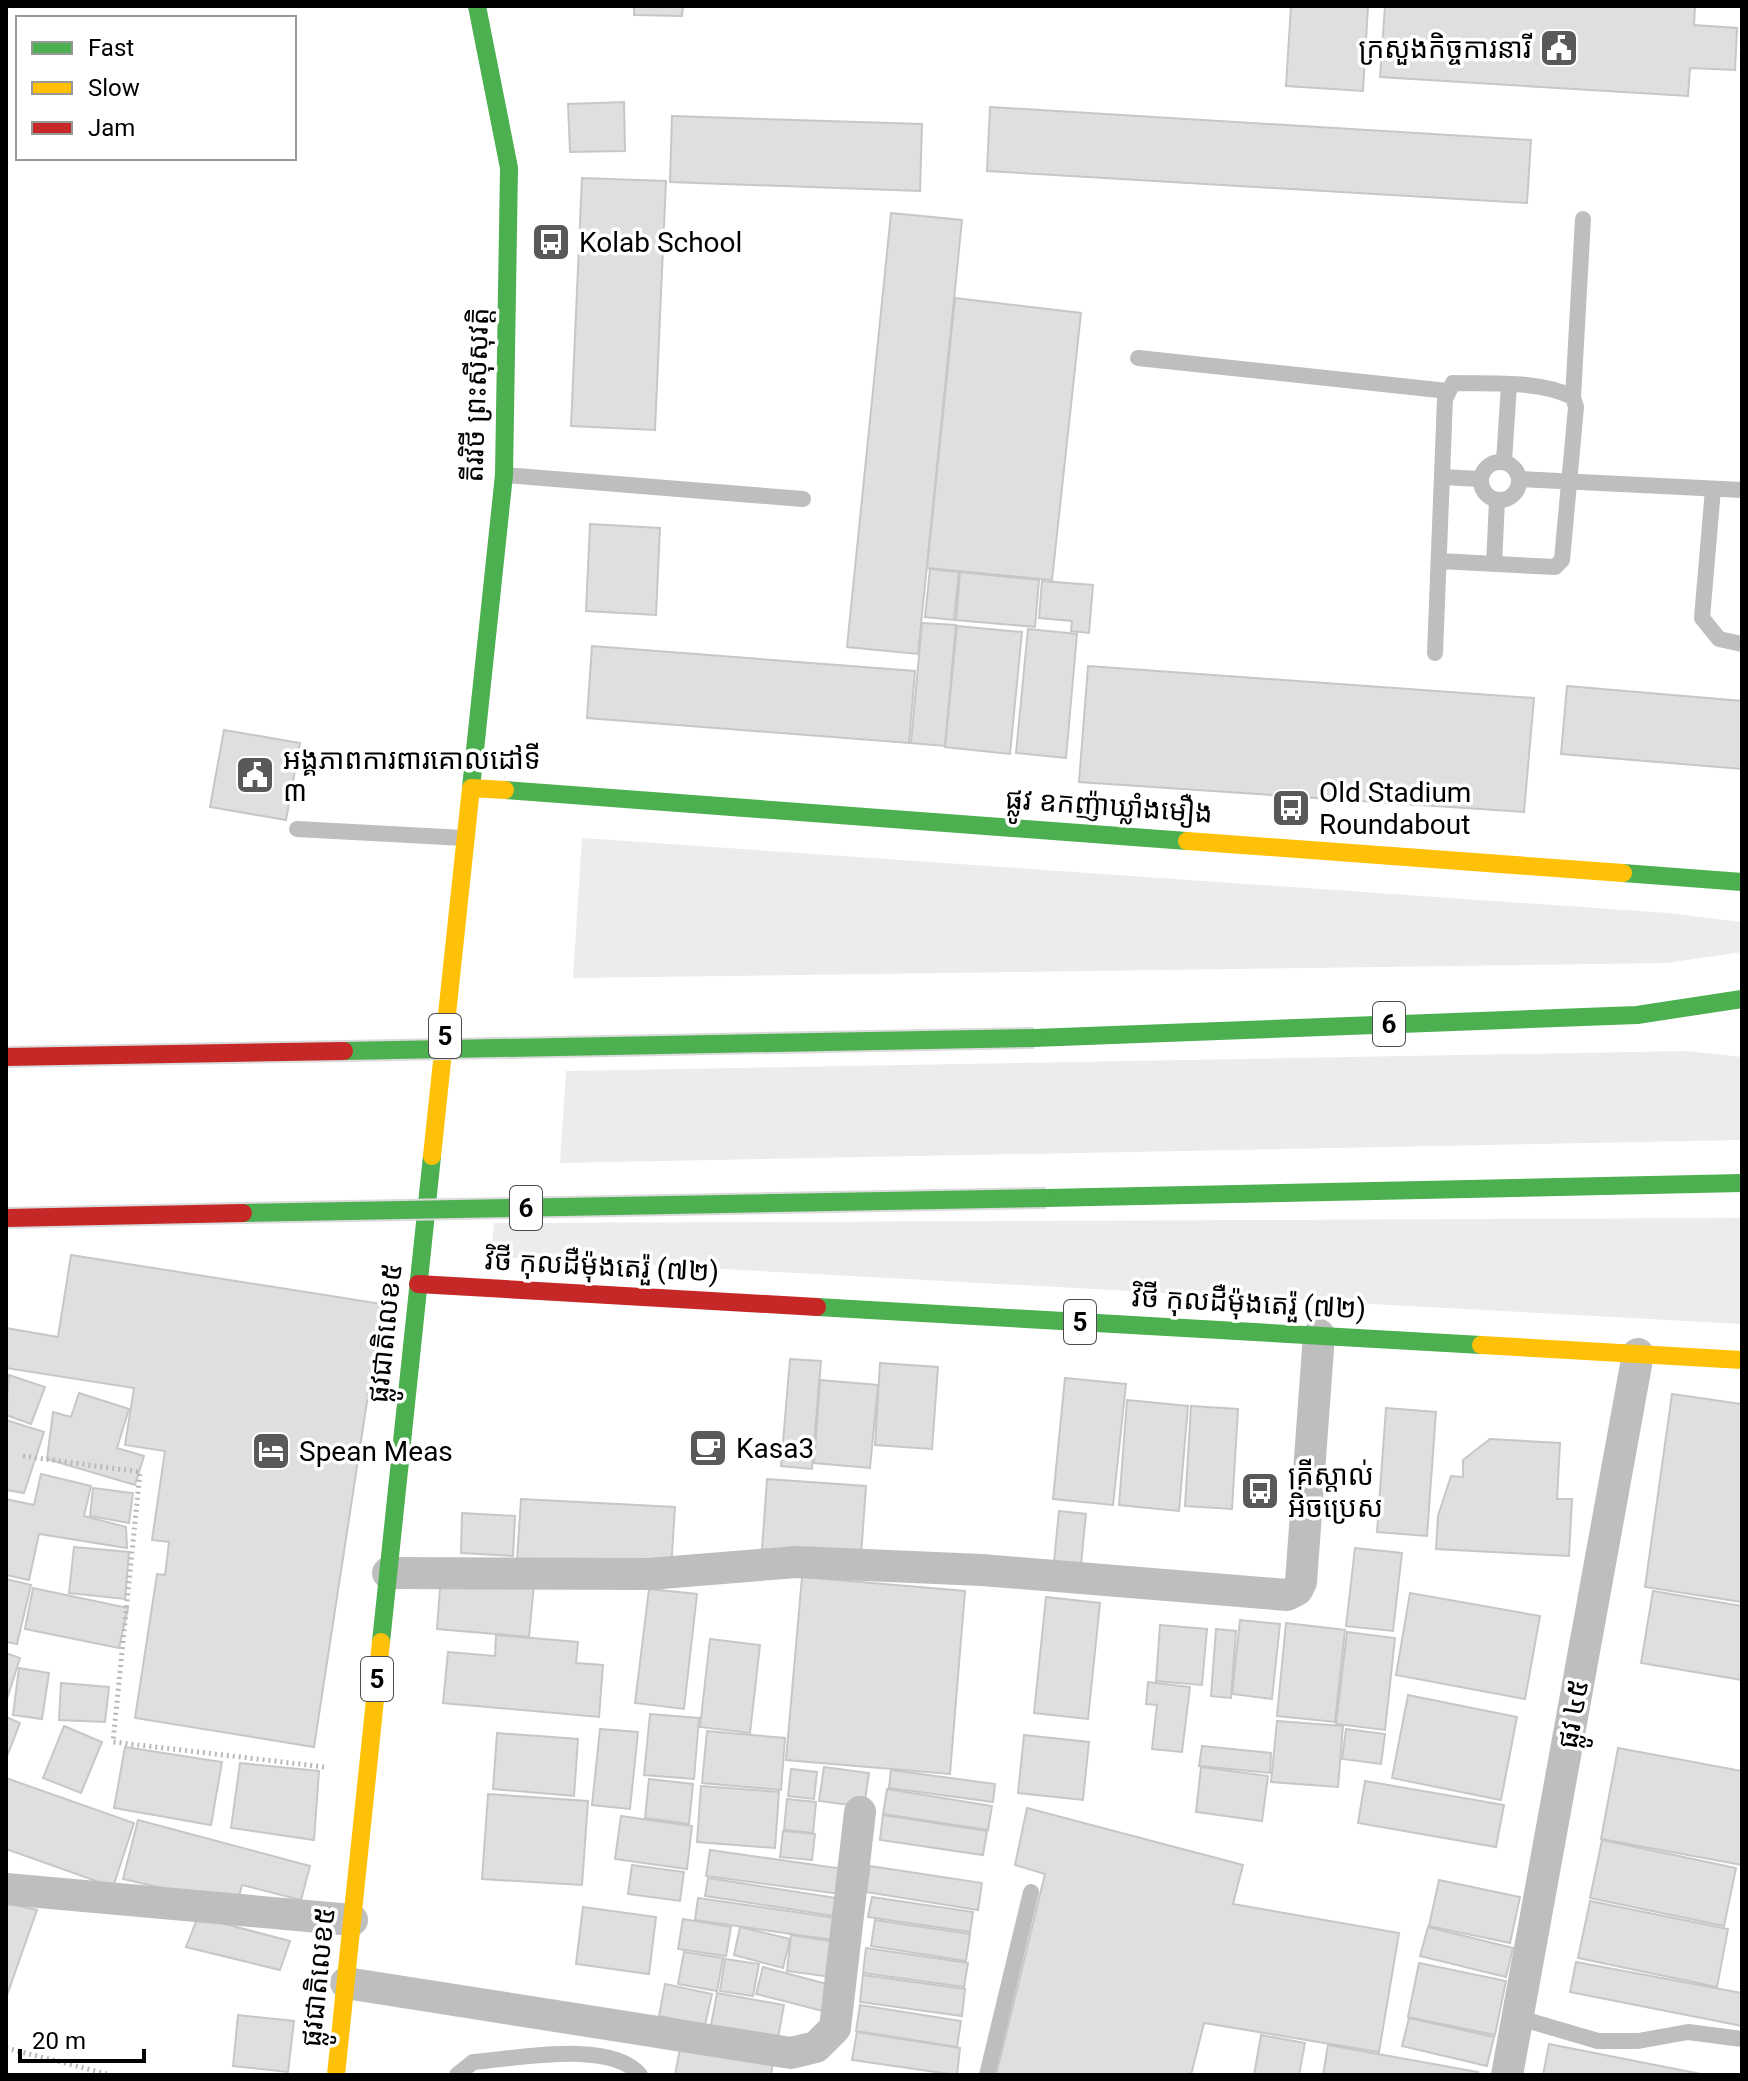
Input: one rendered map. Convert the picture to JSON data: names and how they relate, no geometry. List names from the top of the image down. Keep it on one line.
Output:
{"streets":{"main road":["តីរវិថី ព្រះស៊ីសុវត្តិ","ផ្លូវ ឧកញ៉ាឃ្លាំងមឿង","6","5","វិថី កុលដឺម៉ុងតេរ៉ួ (៧២)","ផ្លូវជាតិលេខ៥"],"street":["ផ្លូវ ៤៥"]},"crossings":[["តីរវិថី ព្រះស៊ីសុវត្តិ","ផ្លូវ ឧកញ៉ាឃ្លាំងមឿង"],["តីរវិថី ព្រះស៊ីសុវត្តិ","ផ្លូវជាតិលេខ៥"],["ផ្លូវ ឧកញ៉ាឃ្លាំងមឿង","ផ្លូវជាតិលេខ៥"],["វិថី កុលដឺម៉ុងតេរ៉ួ (៧២)","ផ្លូវជាតិលេខ៥"],["វិថី កុលដឺម៉ុងតេរ៉ួ (៧២)","ផ្លូវ ៤៥"]],"places":{"public building":["ក្រសួងកិច្ចការនារី","អង្គភាពការពារគោលដៅទី ៣"],"bus stop":["Kolab School","Old Stadium Roundabout","គ្រីស្តាល់ អិចប្រេស"],"cafe":["Kasa3"],"hotel":["Spean Meas"]},"legend":["Fast","Slow","Jam"],"scale_bar":"20 m"}
